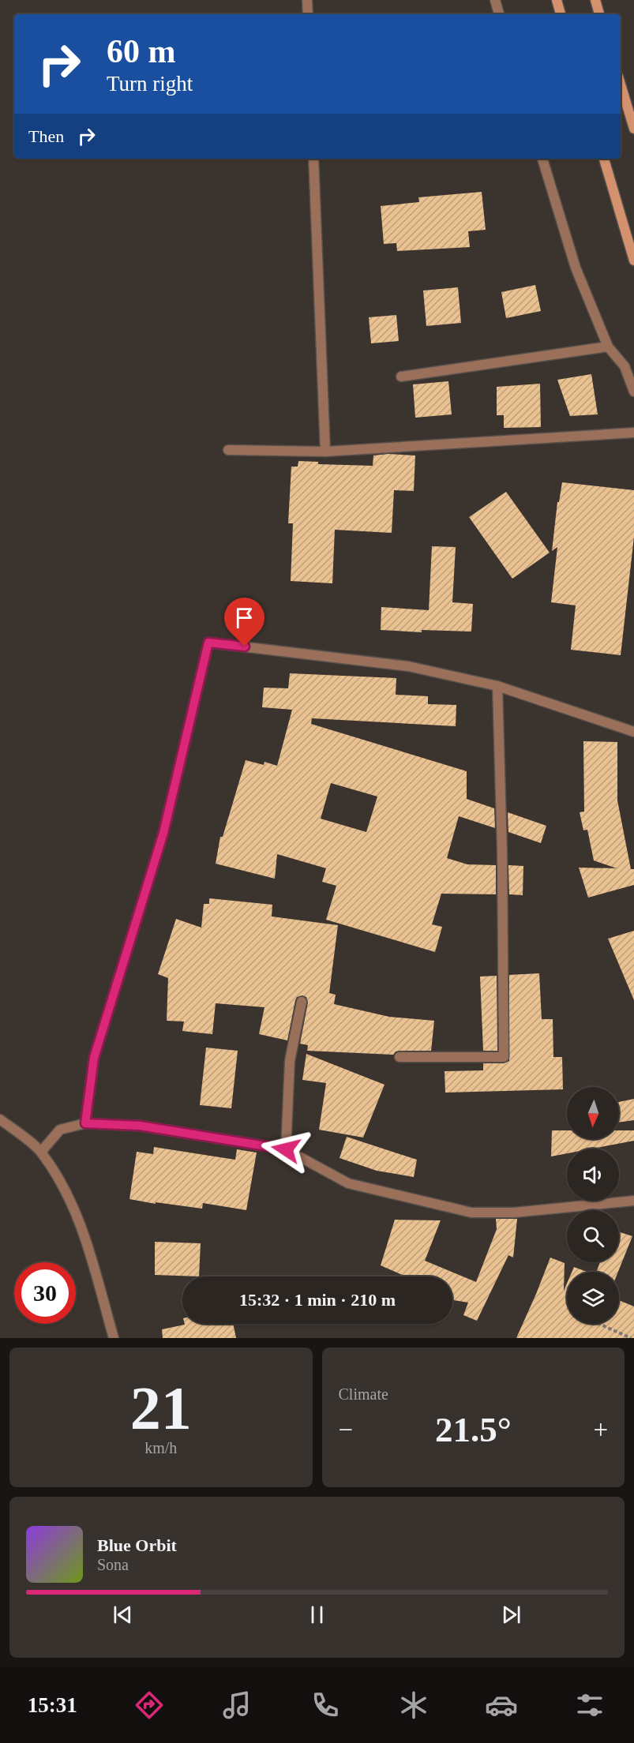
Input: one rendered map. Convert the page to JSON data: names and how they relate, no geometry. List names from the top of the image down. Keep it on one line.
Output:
{"north":"bottom","page":{"turn":["60 m","Turn right"],"then":"Then","limit":"30","trip":"15:32 · 1 min · 210 m","tile":[["21","km/h"],"Climate"],"heat":["−","21.5°","+"],"song":["Blue Orbit","Sona"],"tabs":"15:31"}}
